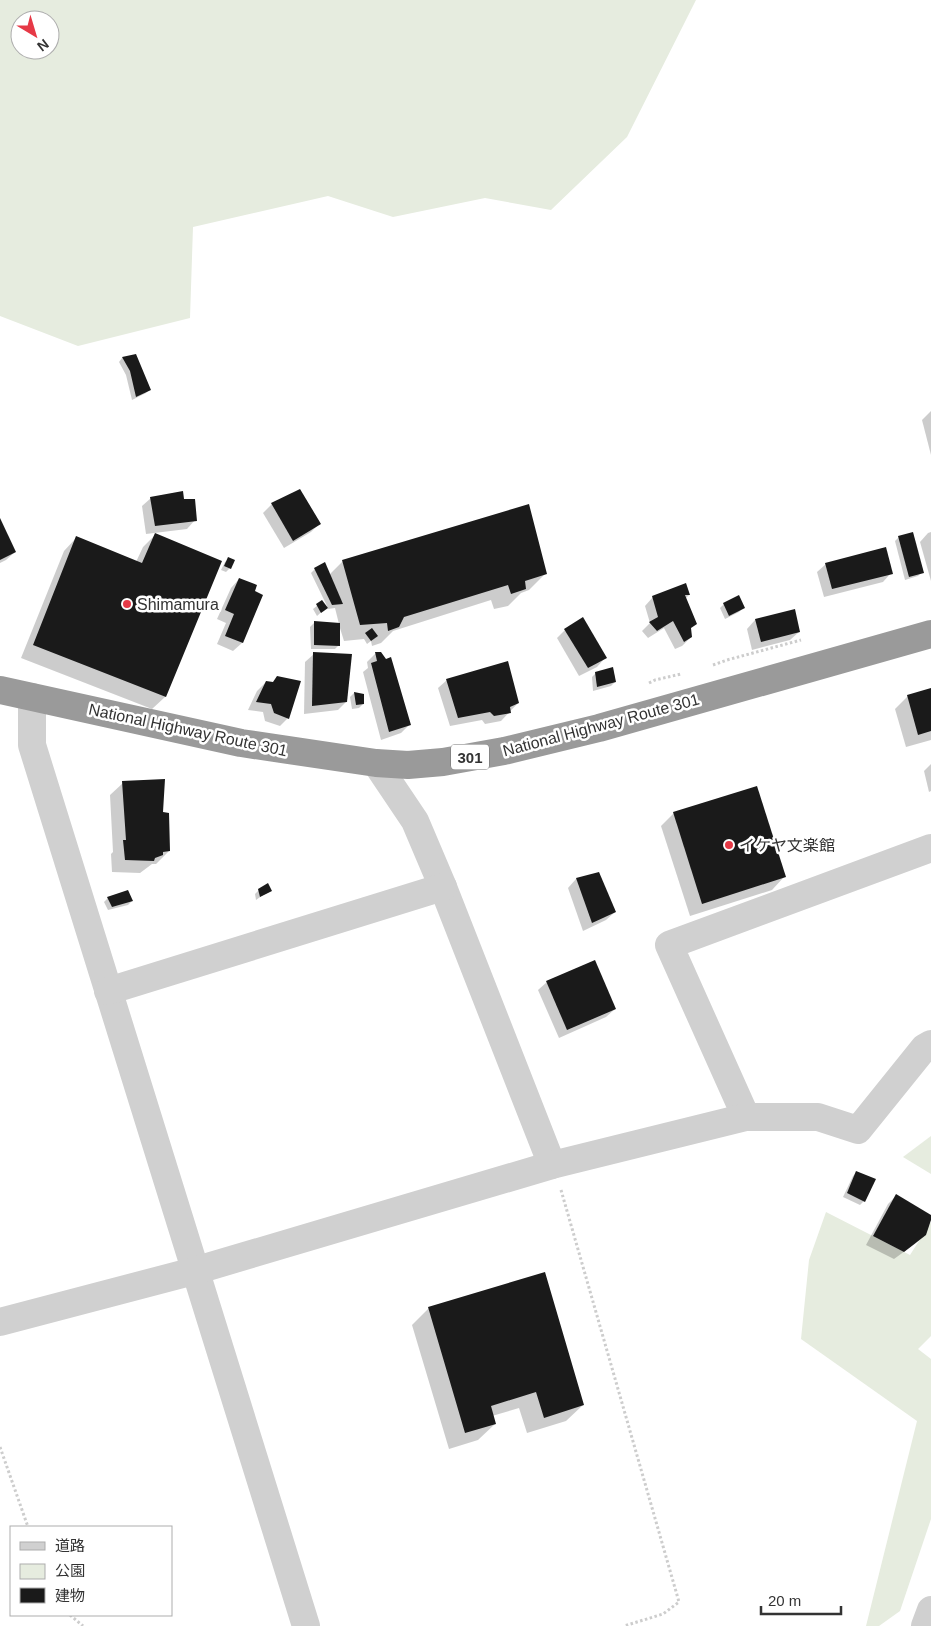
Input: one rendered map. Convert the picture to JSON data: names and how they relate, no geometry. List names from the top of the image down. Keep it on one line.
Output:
{"streets":{"highway":["National Highway Route 301","301"]},"places":["Shimamura","イケヤ文楽館"],"legend":["道路","公園","建物"],"scale_bar":"20 m","north":"bottom right"}
